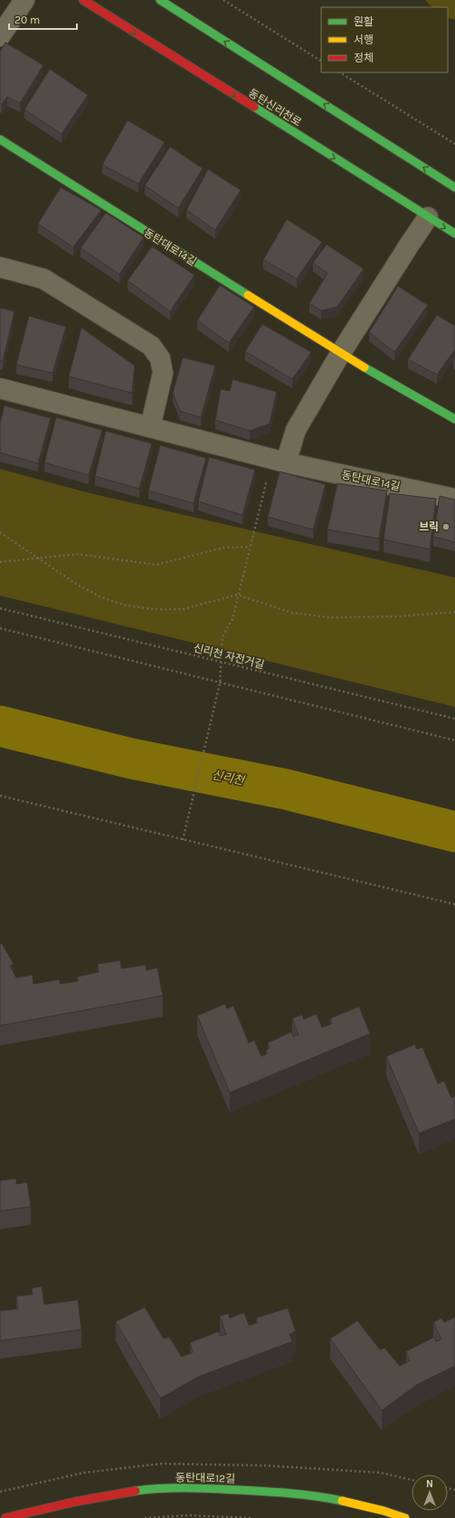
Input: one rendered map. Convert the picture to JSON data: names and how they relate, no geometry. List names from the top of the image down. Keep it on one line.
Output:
{"streets":{"street":["동탄신리천로","동탄대로14길","동탄대로12길"],"path":["신리천 자전거길"]},"water":["신리천"],"places":["브릭"],"legend":["원활","서행","정체"],"scale_bar":"20 m","north":"top"}
